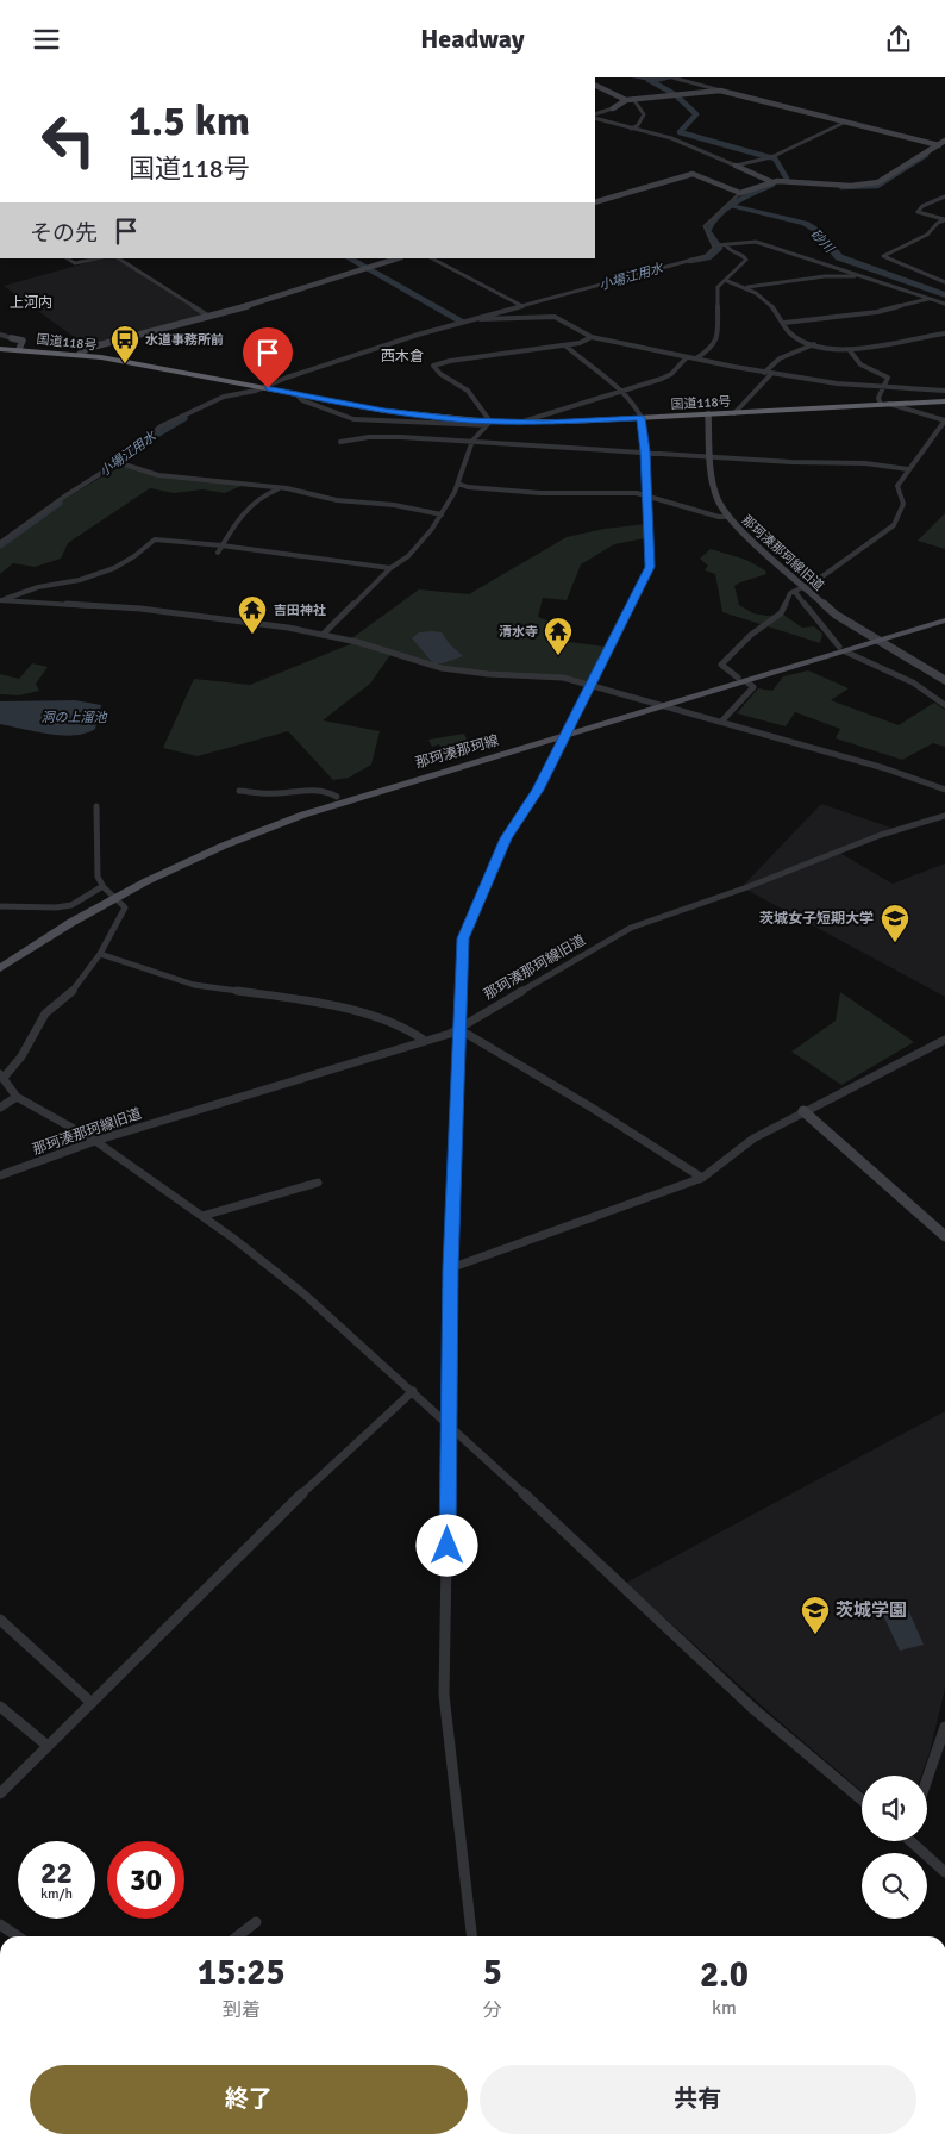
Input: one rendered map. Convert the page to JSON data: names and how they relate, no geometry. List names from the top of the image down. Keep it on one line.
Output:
{"streets":{"highway":["国道118号"],"main road":["那珂湊那珂線"],"street":["那珂湊那珂線旧道"]},"crossings":[["国道118号","那珂湊那珂線旧道"],["那珂湊那珂線旧道","那珂湊那珂線"]],"districts":["上河内","西木倉"],"water":["砂川","小場江用水","洞の上溜池"],"places":{"bus stop":["水道事務所前"],"temple":["吉田神社","清水寺"],"school or university":["茨城女子短期大学","茨城学園"]},"page":{"header":"Headway","turn":["1.5 km","国道118号"],"then":"その先","speed":"22 km/h","limit":"30","eta":["15:25","到着","5","分","2.0","km"],"buttons":["終了","共有"]}}
